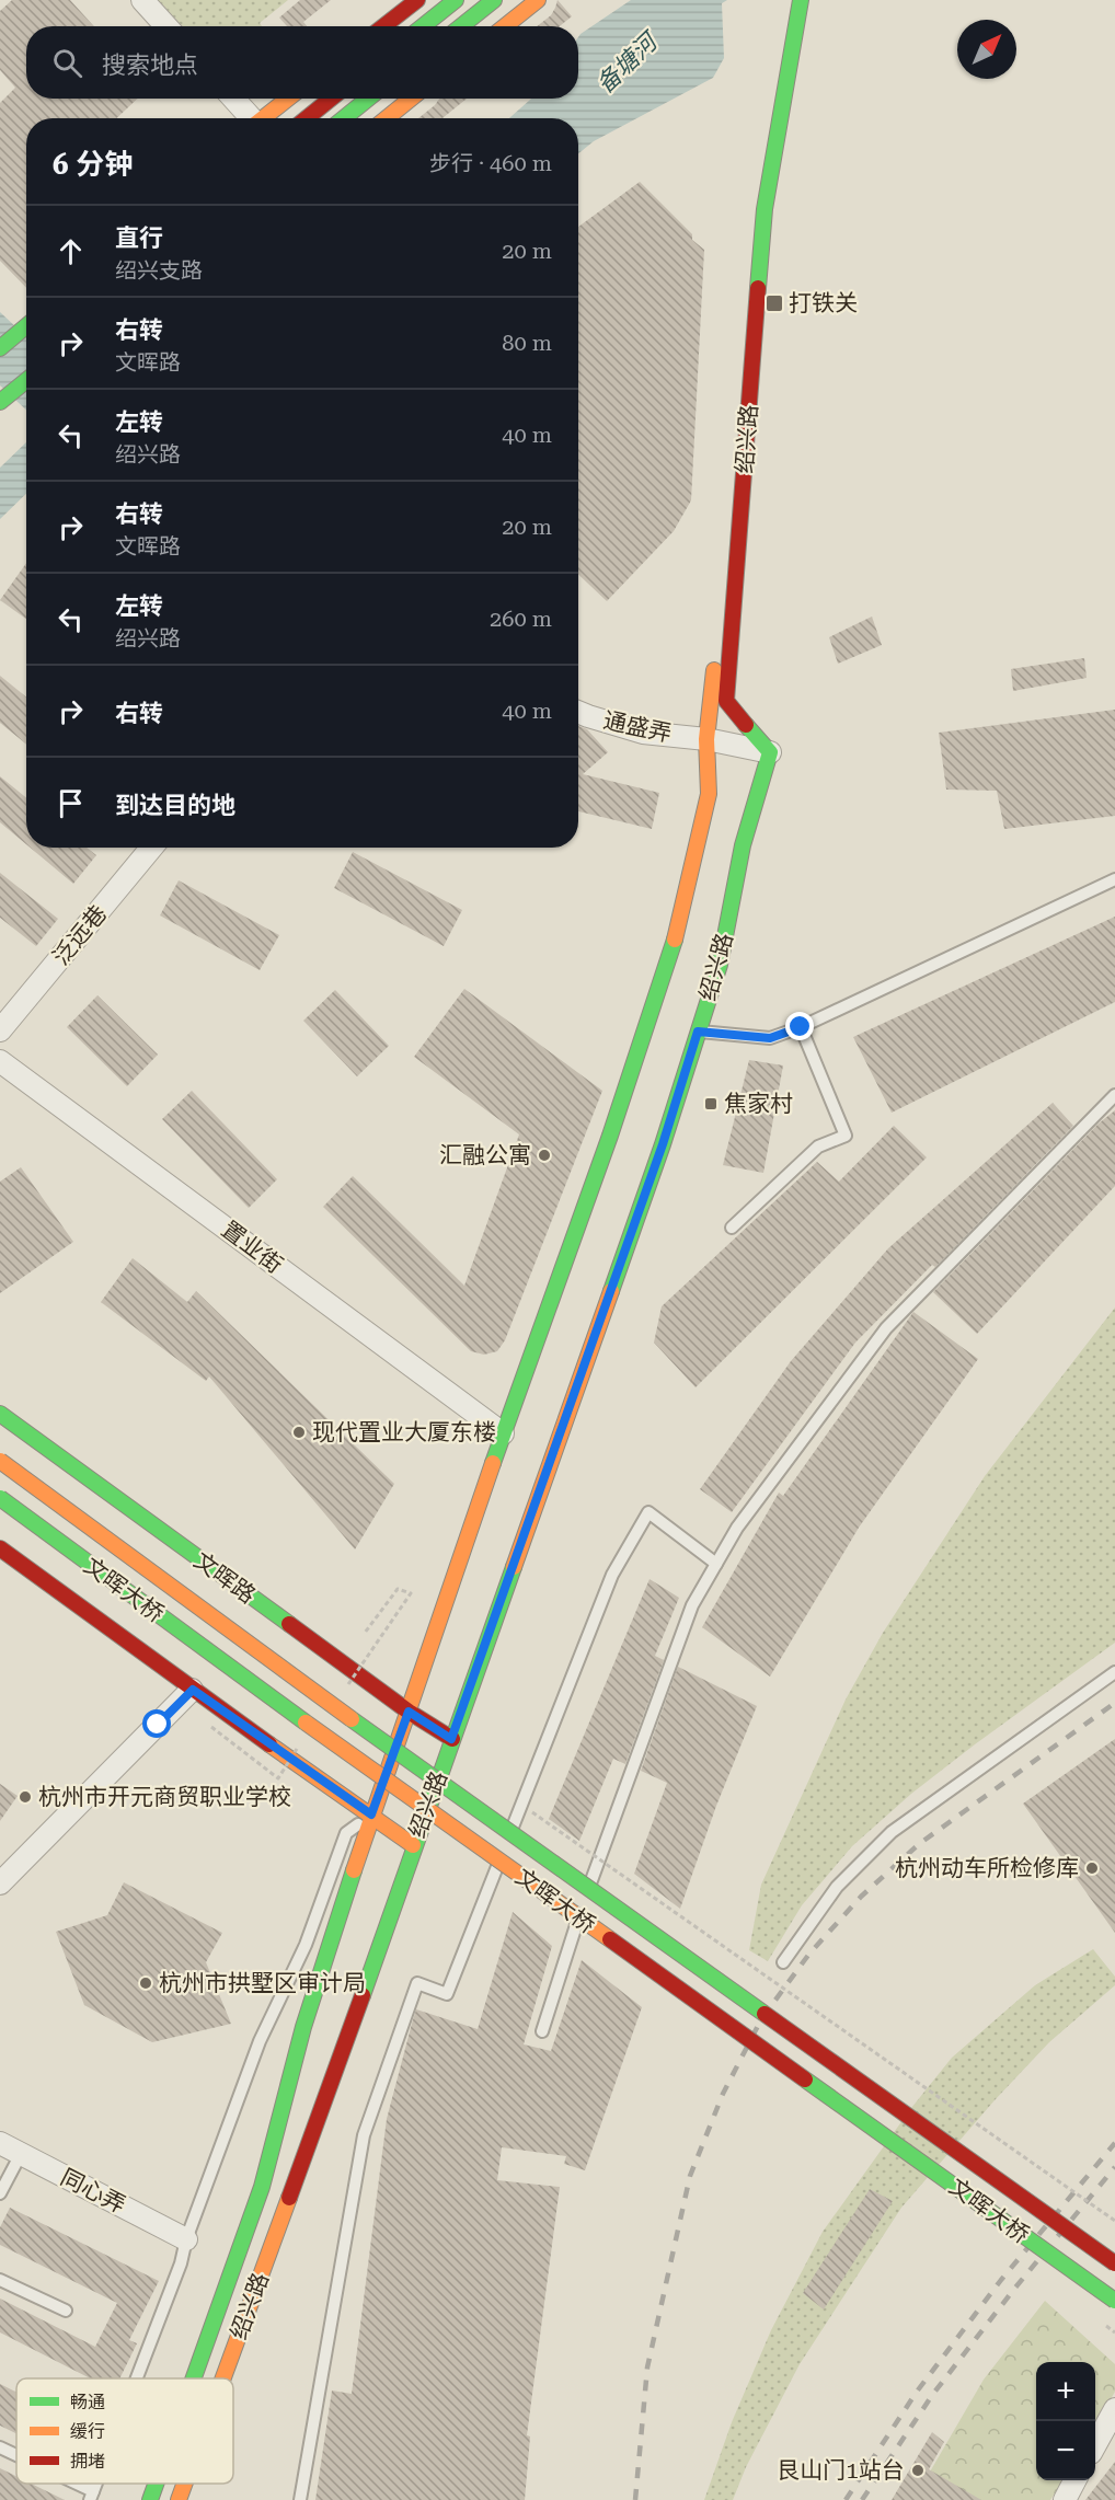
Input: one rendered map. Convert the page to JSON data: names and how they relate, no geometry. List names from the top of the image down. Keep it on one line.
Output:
{"streets":{"main road":["绍兴路","文晖路","文晖大桥"],"street":["通盛弄","泛远巷","置业街","同心弄"]},"crossings":[["绍兴路","通盛弄"],["绍兴路","置业街"],["绍兴路","文晖路"]],"water":["备塘河"],"places":{"transit":["打铁关","焦家村"],"other":["汇融公寓","现代置业大厦东楼","杭州市开元商贸职业学校","杭州动车所检修库","杭州市拱墅区审计局","艮山门1站台"]},"legend":["畅通","缓行","拥堵"],"north":"top right","page":{"search":"搜索地点","heading":["6 分钟","步行 · 460 m"],"list":[["直行","绍兴支路","20 m"],["右转","文晖路","80 m"],["左转","绍兴路","40 m"],["右转","文晖路","20 m"],["左转","绍兴路","260 m"],["右转","40 m"],"到达目的地"],"map_buttons":["+","−"]}}
